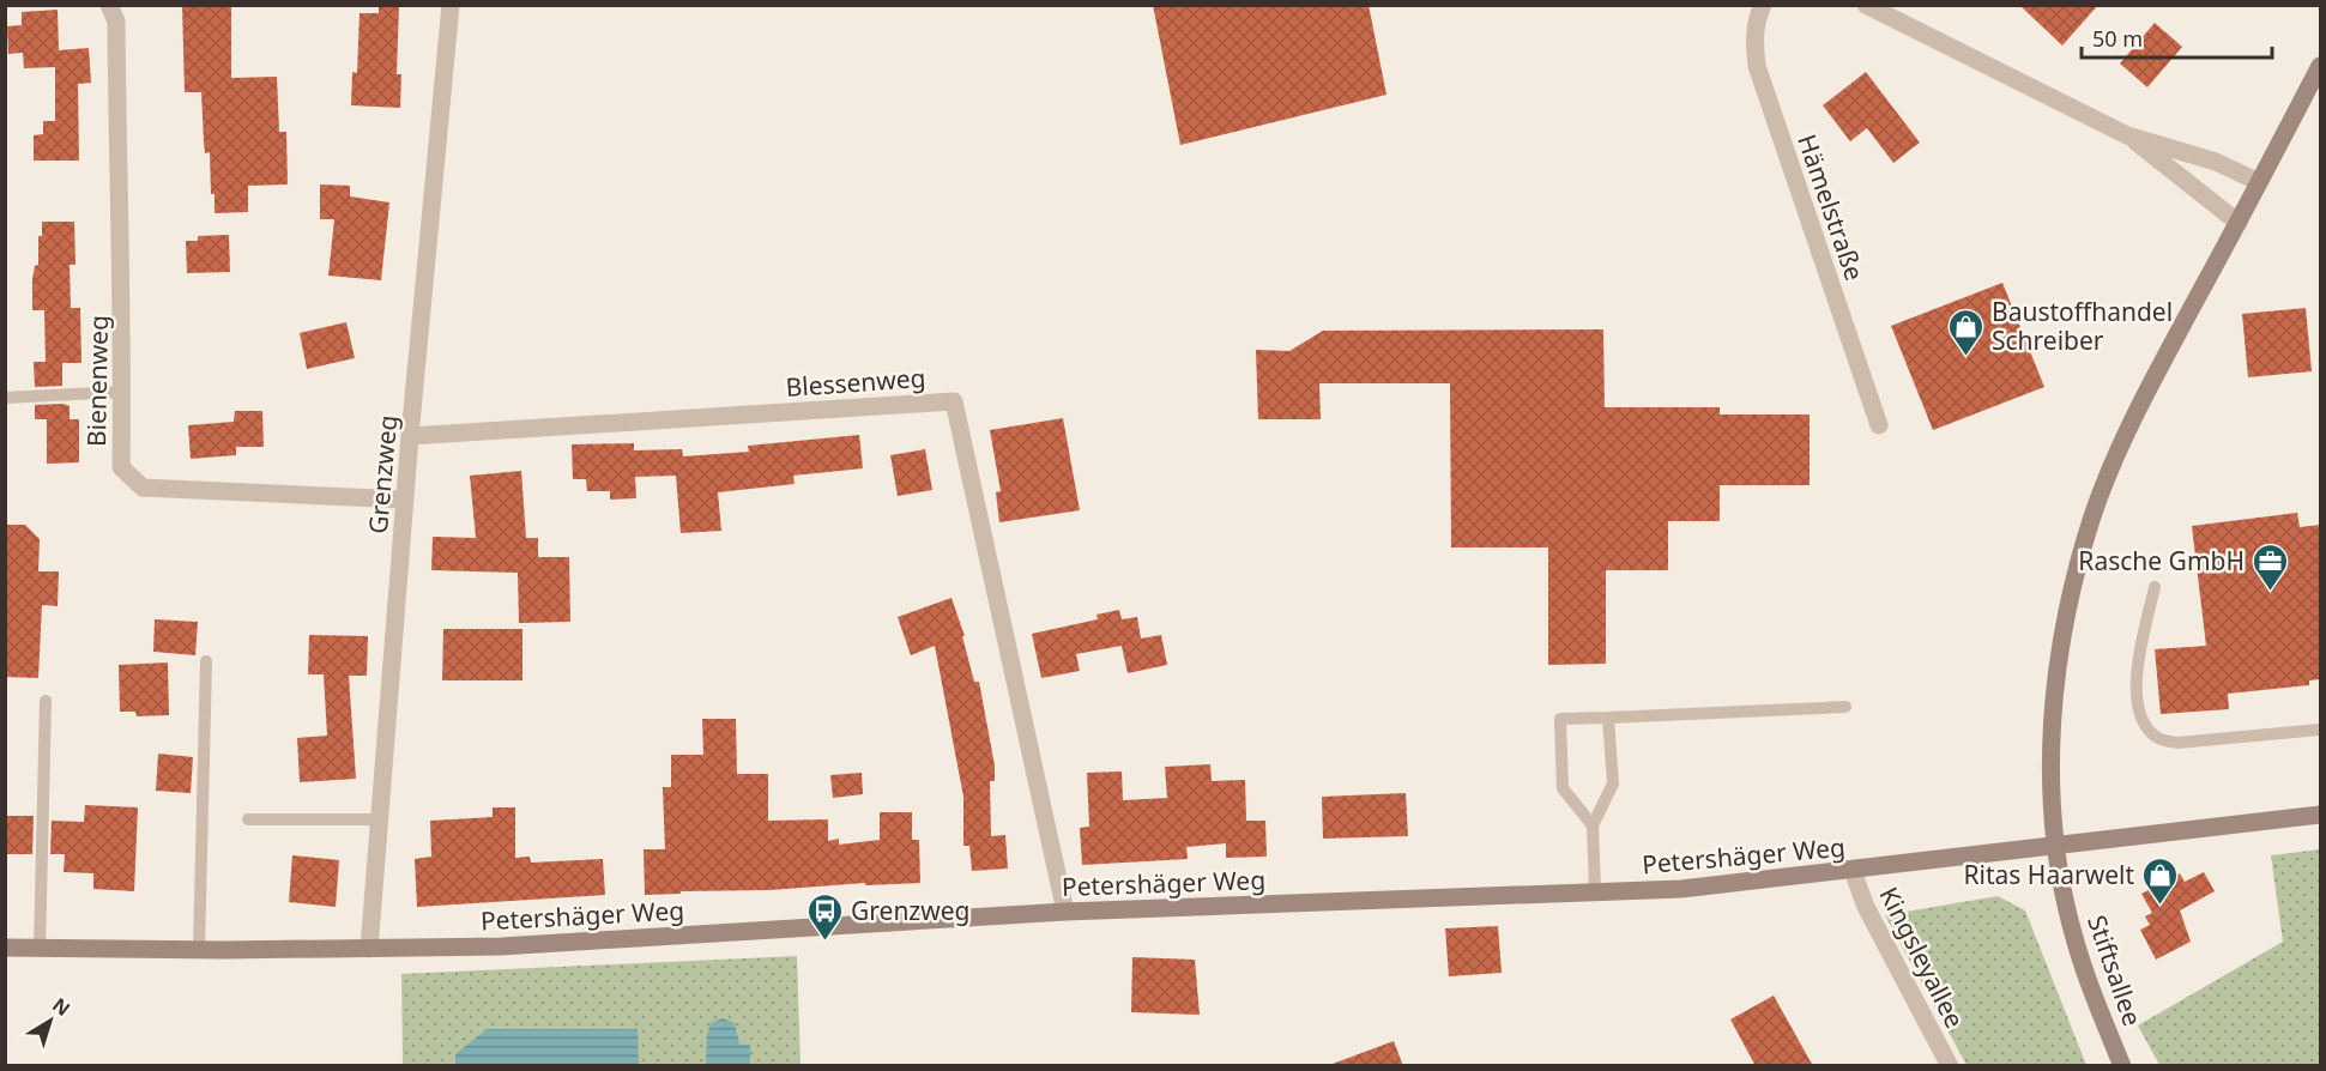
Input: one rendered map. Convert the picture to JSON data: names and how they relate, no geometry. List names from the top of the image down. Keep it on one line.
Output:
{"streets":{"street":["Hämelstraße","Bienenweg","Blessenweg","Grenzweg","Petershäger Weg","Kingsleyallee","Stiftsallee"]},"crossings":[["Bienenweg","Grenzweg"],["Blessenweg","Grenzweg"],["Blessenweg","Petershäger Weg"],["Grenzweg","Petershäger Weg"],["Petershäger Weg","Kingsleyallee"],["Petershäger Weg","Stiftsallee"]],"places":{"shop":["Baustoffhandel Schreiber","Ritas Haarwelt"],"office":["Rasche GmbH"],"bus stop":["Grenzweg"]},"scale_bar":"50 m","north":"top right"}
